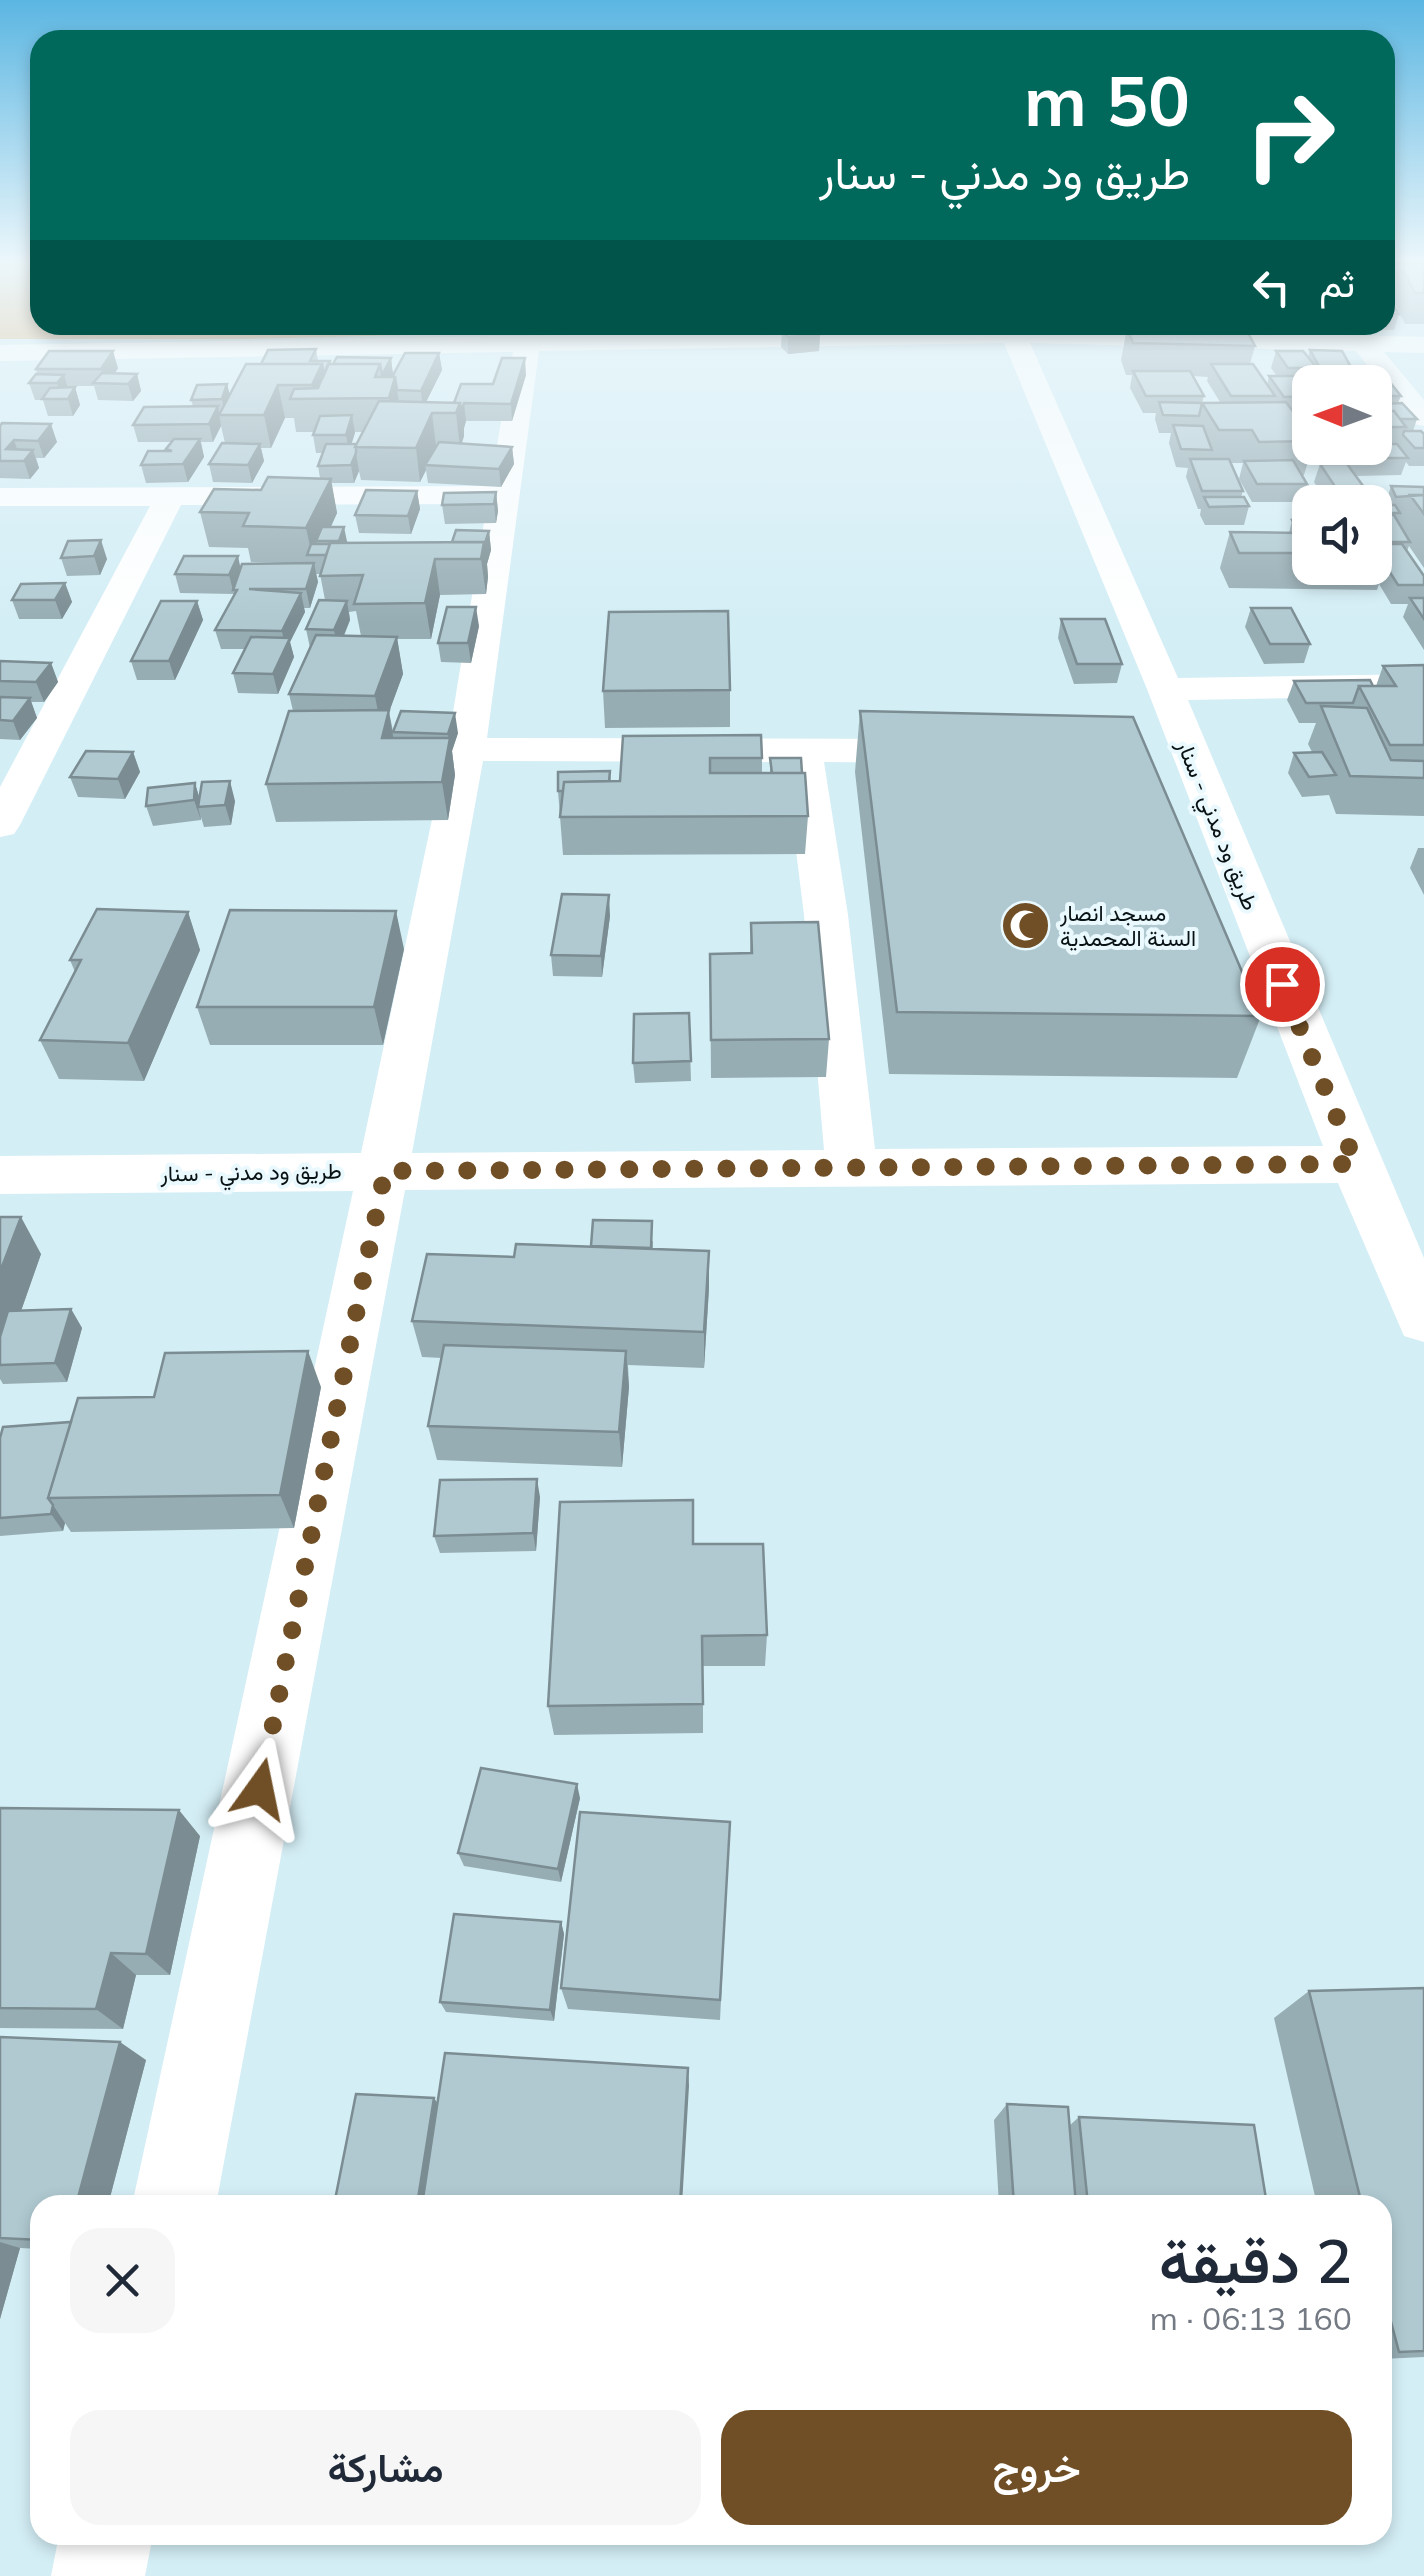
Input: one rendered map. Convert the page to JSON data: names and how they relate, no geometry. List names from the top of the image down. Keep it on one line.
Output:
{"streets":{"street":["طريق ود مدني - سنار"]},"places":{"mosque":["مسجد انصار السنة المحمدية"]},"north":"left","page":{"turn":["50 m","طريق ود مدني - سنار"],"then":"ثم","heading":["2 دقيقة","160 m · 06:13"],"buttons":["خروج","مشاركة"]}}
